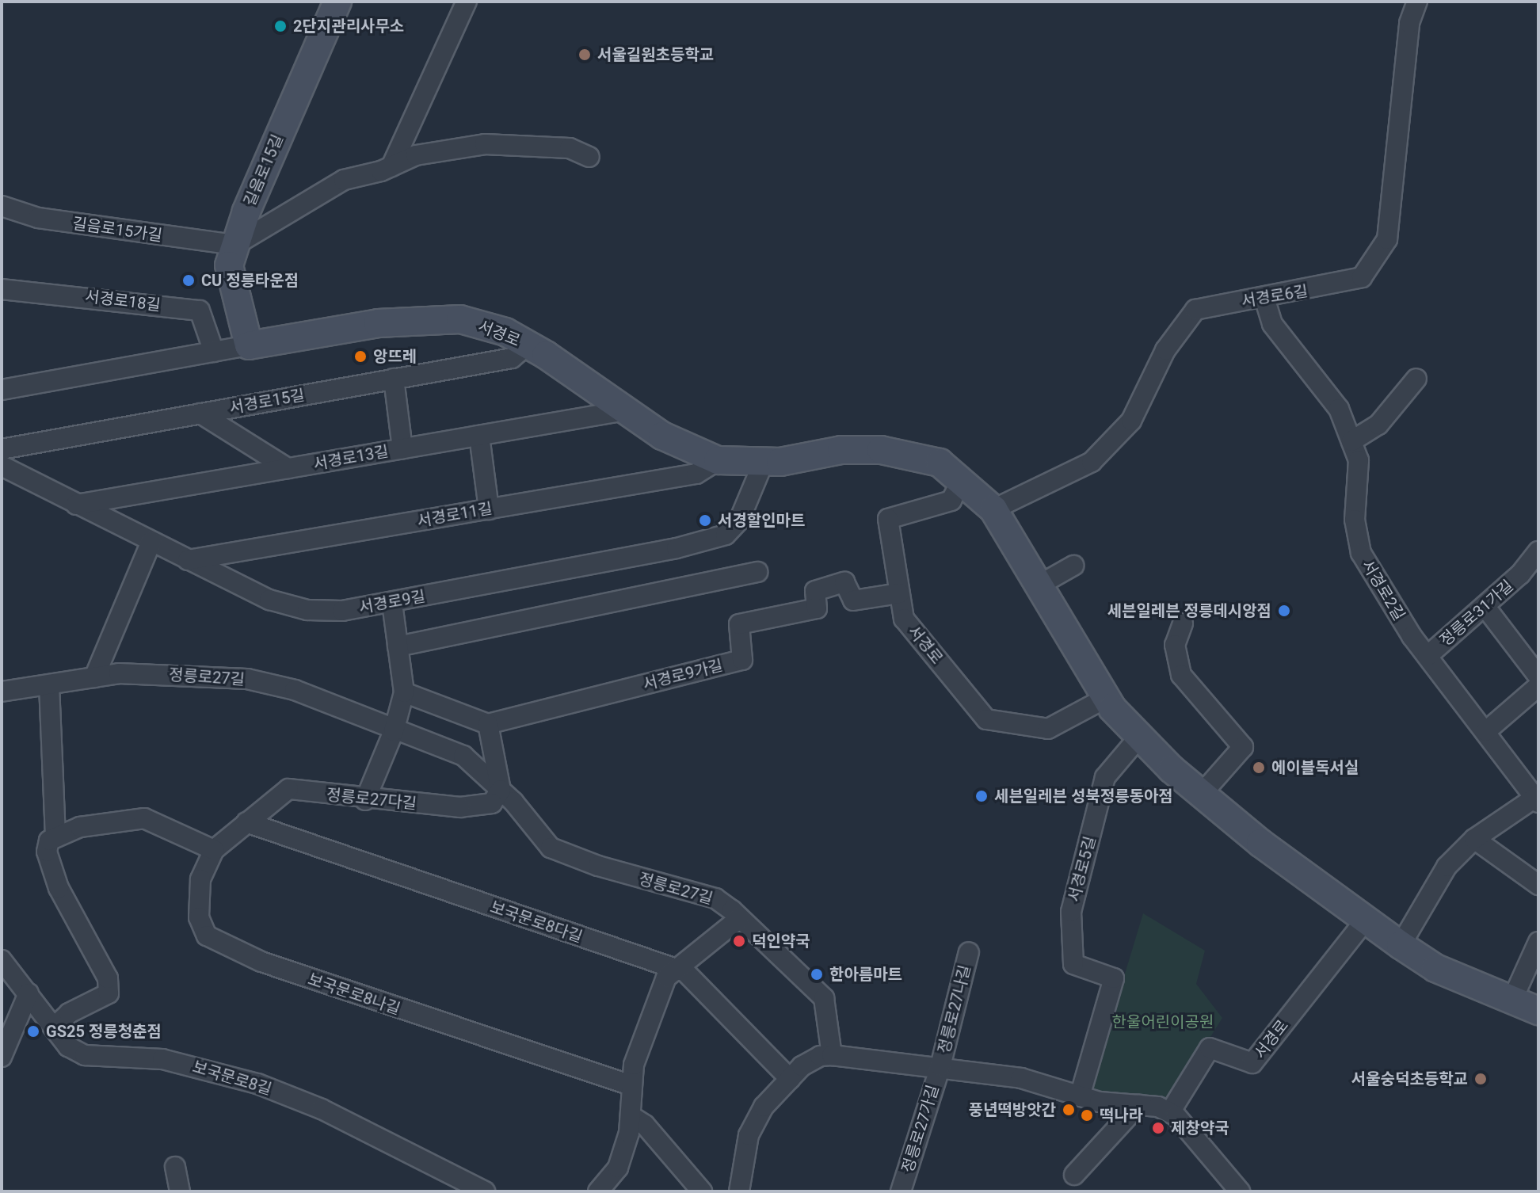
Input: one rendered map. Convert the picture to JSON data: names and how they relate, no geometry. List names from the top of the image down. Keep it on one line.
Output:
{"streets":{"street":["길음로15길","길음로15가길","서경로6길","서경로18길","서경로","서경로15길","서경로13길","서경로11길","서경로2길","서경로9길","정릉로31가길","서경로9가길","정릉로27길","정릉로27다길","서경로5길","보국문로8다길","보국문로8나길","정릉로27나길","보국문로8길","정릉로27가길"]},"crossings":[["길음로15길","길음로15가길"],["길음로15길","서경로"],["서경로6길","서경로"],["서경로6길","서경로2길"],["서경로18길","서경로"],["서경로","서경로15길"],["서경로","서경로13길"],["서경로","서경로11길"],["서경로","서경로9길"],["서경로","서경로9가길"],["서경로","서경로5길"],["서경로13길","서경로9길"],["서경로11길","서경로9길"],["서경로2길","정릉로31가길"],["서경로9가길","정릉로27길"],["정릉로27길","정릉로27다길"],["정릉로27다길","보국문로8다길"],["정릉로27다길","보국문로8나길"],["보국문로8다길","보국문로8나길"],["정릉로27나길","정릉로27가길"]],"parks":["한울어린이공원"],"places":["2단지관리사무소","서울길원초등학교","CU 정릉타운점","앙뜨레","서경할인마트","세븐일레븐 정릉데시앙점","에이블독서실","세븐일레븐 성북정릉동아점","덕인약국","한아름마트","GS25 정릉청춘점","서울숭덕초등학교","풍년떡방앗간","떡나라","제창약국"]}
